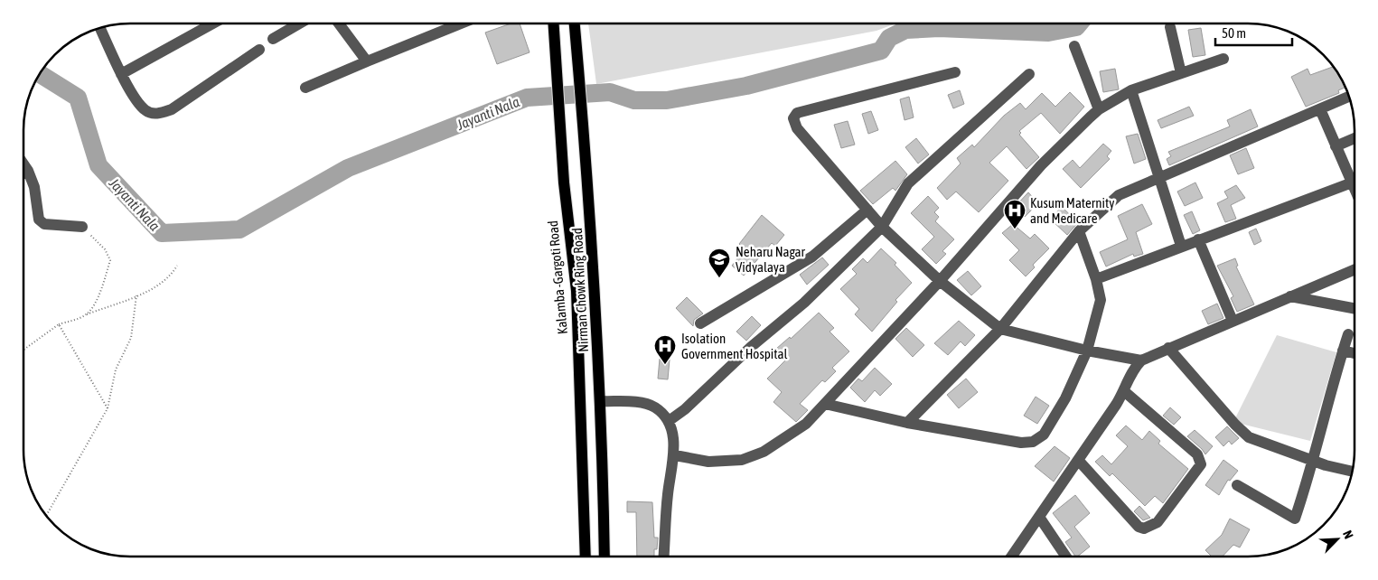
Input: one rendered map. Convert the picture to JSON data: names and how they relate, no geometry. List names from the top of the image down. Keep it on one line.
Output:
{"streets":{"main road":["Kalamba -Gargoti Road","Nirman Chowk Ring Road"]},"water":["Jayanti Nala"],"places":{"hospital":["Kusum Maternity and Medicare","Isolation Government Hospital"],"school or university":["Neharu Nagar Vidyalaya"]},"scale_bar":"50 m","north":"top right"}
